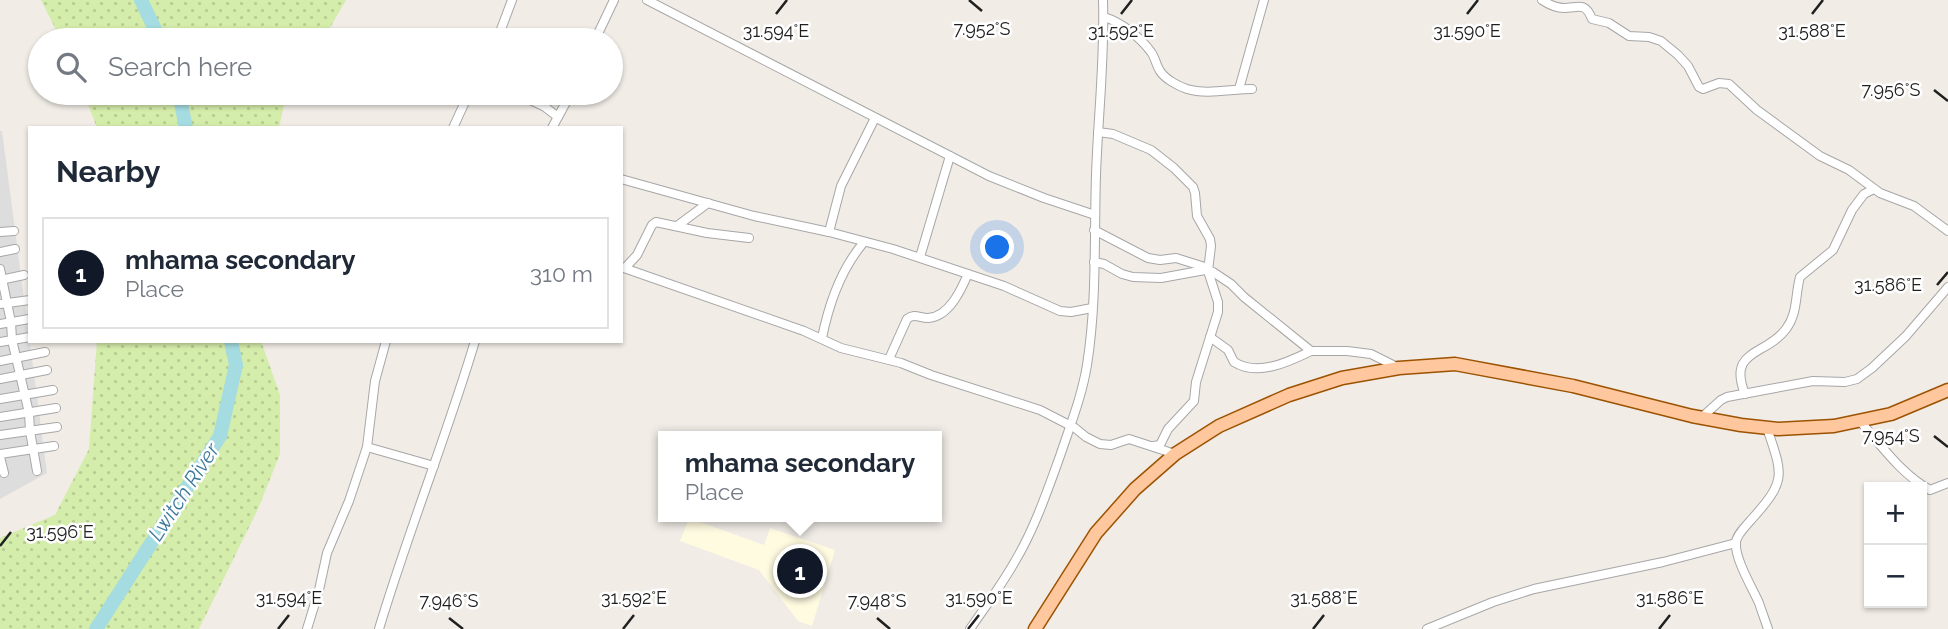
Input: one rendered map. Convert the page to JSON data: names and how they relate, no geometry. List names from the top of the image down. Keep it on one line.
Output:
{"water":["Lwitch River"],"page":{"search":"Search here","heading":"Nearby","list":[{"mark":"1","name":"mhama secondary","note":"Place","value":"310 m"}],"popup":["mhama secondary","Place"],"map_buttons":["+","−"],"pins":"1"},"coordinates":["7.952°S","31.594°E","31.592°E","31.590°E","31.588°E","7.956°S","31.586°E","7.954°S","31.596°E","7.946°S","7.948°S"]}
